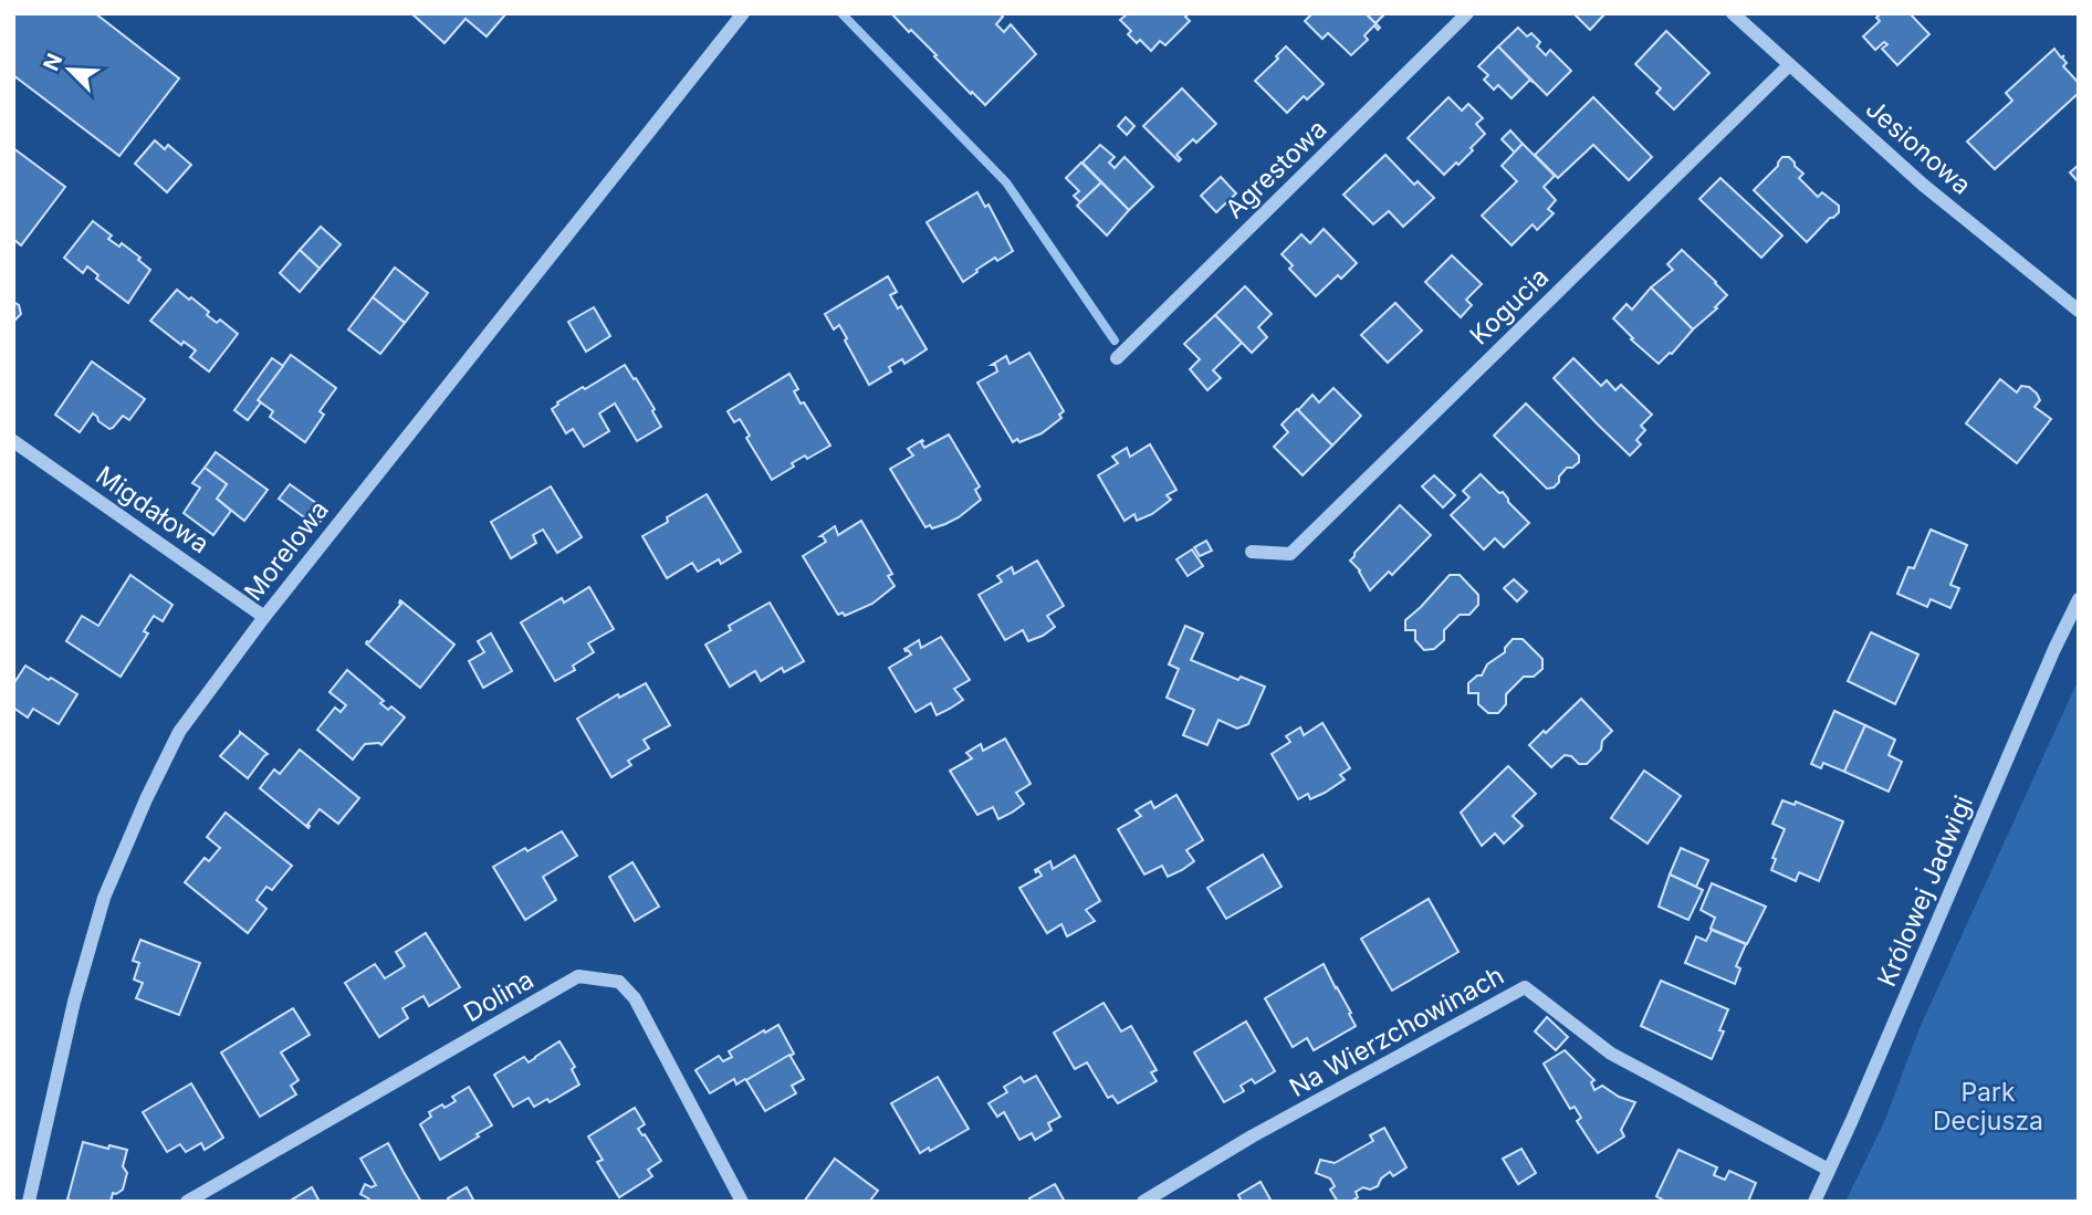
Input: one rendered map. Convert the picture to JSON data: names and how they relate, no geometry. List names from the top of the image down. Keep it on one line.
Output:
{"streets":{"street":["Jesionowa","Agrestowa","Kogucia","Migdałowa","Morelowa","Królowej Jadwigi","Dolina","Na Wierzchowinach"]},"crossings":[["Jesionowa","Kogucia"],["Migdałowa","Morelowa"],["Królowej Jadwigi","Na Wierzchowinach"]],"parks":["Park Decjusza"],"north":"top left"}
